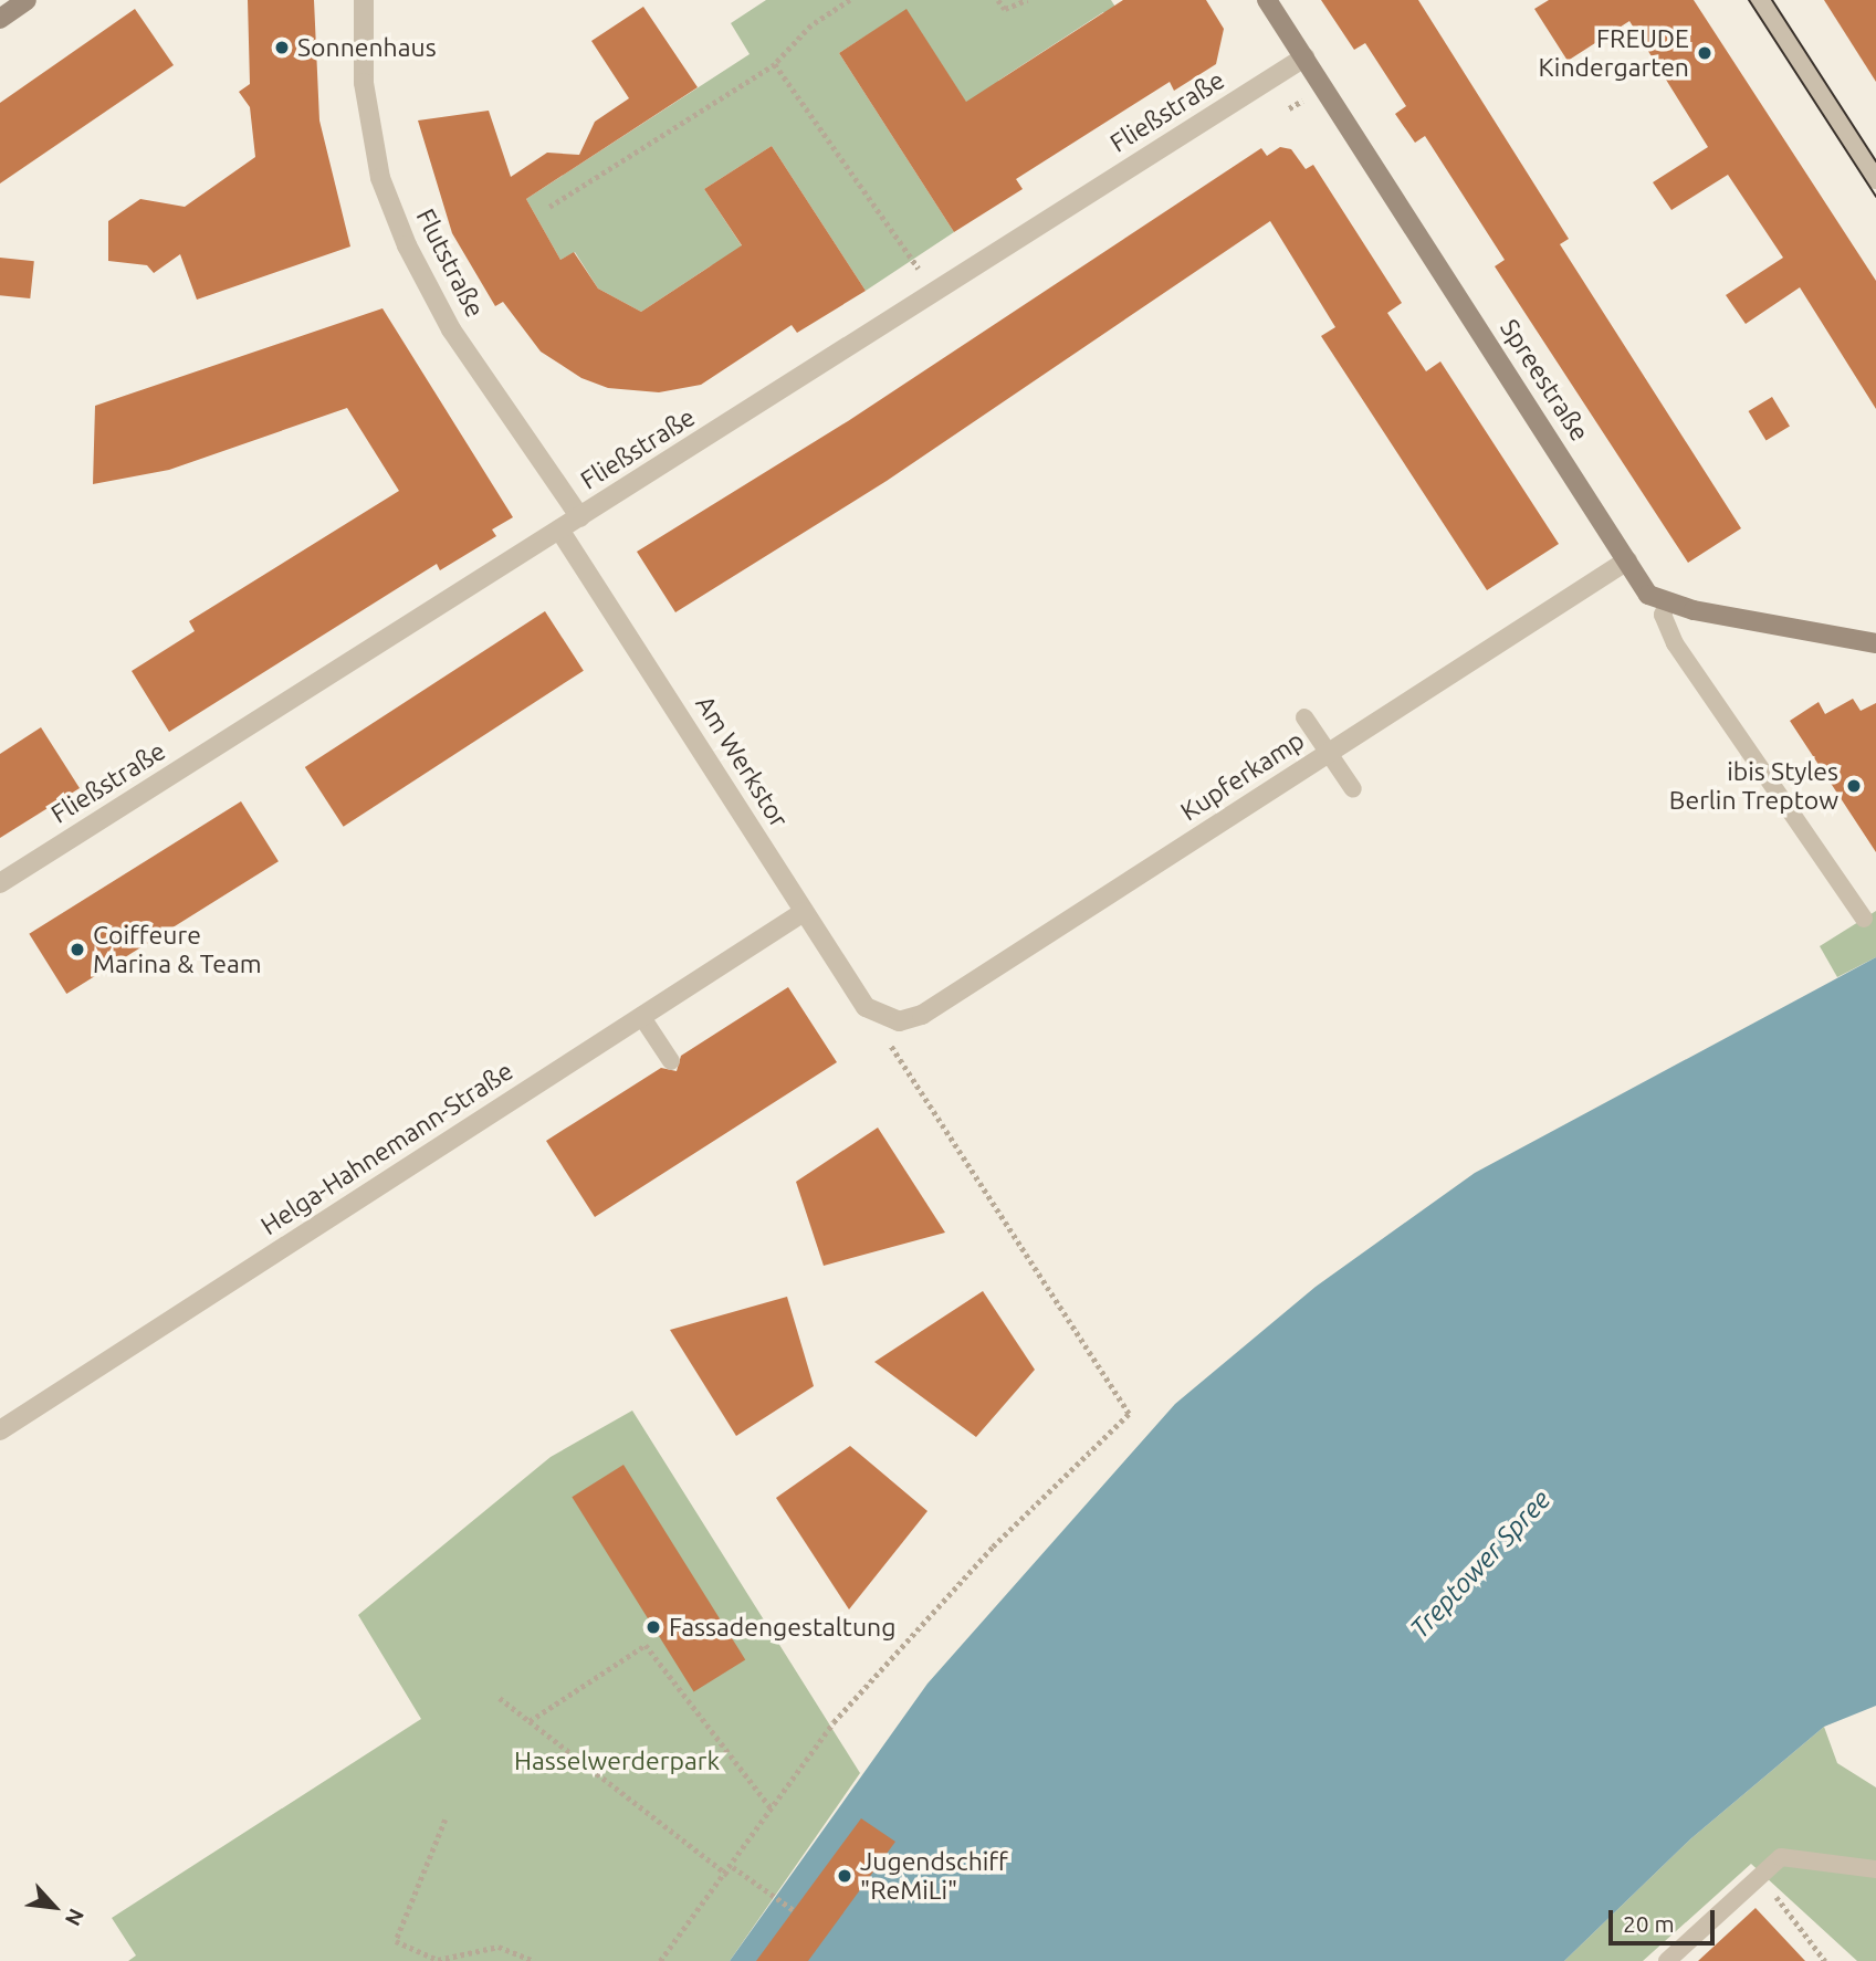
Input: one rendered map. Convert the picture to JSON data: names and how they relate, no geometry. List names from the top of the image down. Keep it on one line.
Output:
{"streets":{"main road":["Spreestraße"],"street":["Fließstraße","Flutstraße","Am Werkstor","Kupferkamp","Helga-Hahnemann-Straße"]},"crossings":[["Fließstraße","Flutstraße"],["Fließstraße","Spreestraße"],["Fließstraße","Am Werkstor"],["Spreestraße","Kupferkamp"],["Am Werkstor","Kupferkamp"],["Am Werkstor","Helga-Hahnemann-Straße"]],"water":["Treptower Spree"],"parks":["Hasselwerderpark"],"places":["Sonnenhaus","FREUDE Kindergarten","ibis Styles Berlin Treptow","Coiffeure Marina & Team","Fassadengestaltung","Jugendschiff \"ReMiLi\""],"scale_bar":"20 m","north":"bottom right"}
